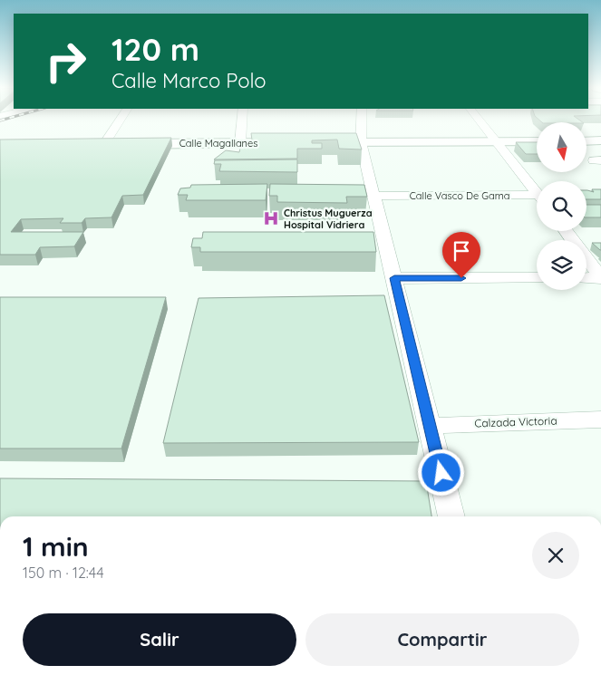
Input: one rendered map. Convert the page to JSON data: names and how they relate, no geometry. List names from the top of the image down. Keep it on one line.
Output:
{"streets":{"street":["Calle Magallanes","Calle Vasco De Gama","Calzada Victoria"]},"places":{"hospital":["Christus Muguerza Hospital Vidriera"]},"north":"bottom","page":{"turn":["120 m","Calle Marco Polo"],"heading":["1 min","150 m · 12:44"],"buttons":["Salir","Compartir"]}}
